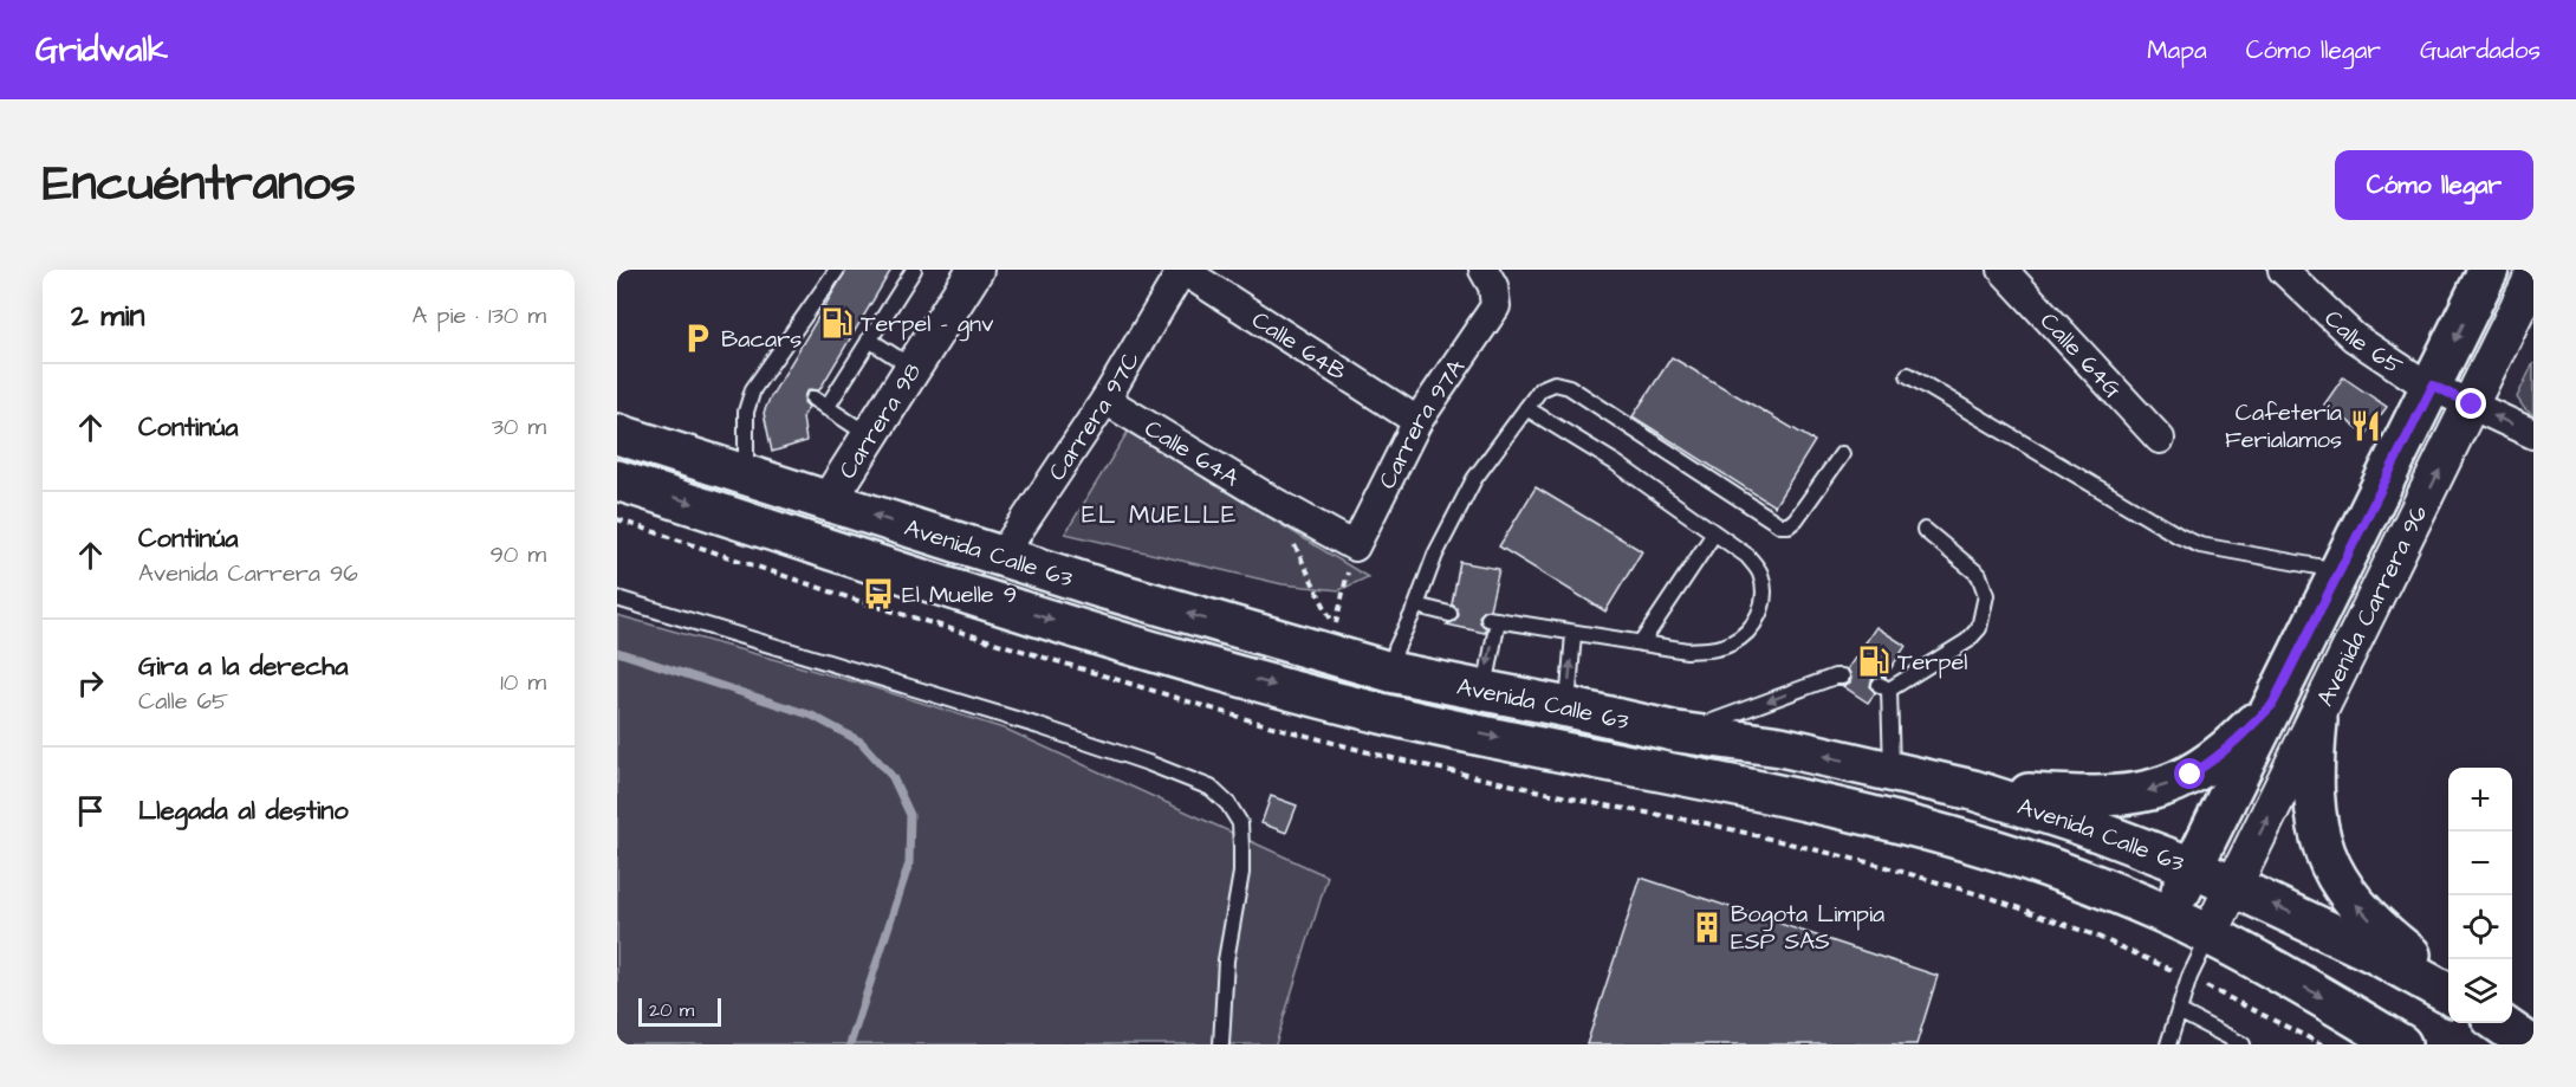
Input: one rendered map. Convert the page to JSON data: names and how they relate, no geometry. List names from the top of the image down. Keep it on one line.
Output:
{"streets":{"main road":["Avenida Calle 63","Avenida Carrera 96"],"street":["Calle 65","Calle 64B","Calle 64G","Carrera 97C","Carrera 98","Carrera 97A","Calle 64A"]},"crossings":[["Calle 65","Avenida Carrera 96"],["Calle 64B","Carrera 97C"],["Calle 64B","Carrera 97A"],["Carrera 97C","Calle 64A"],["Carrera 97C","Avenida Calle 63"],["Carrera 98","Avenida Calle 63"],["Carrera 97A","Calle 64A"],["Avenida Calle 63","Avenida Carrera 96"]],"districts":["EL MUELLE"],"places":{"fuel station":["Terpel - gnv","Terpel"],"parking":["Bacars"],"restaurant":["Cafetería Ferialamos"],"bus stop":["El Muelle 9"],"building":["Bogota Limpia ESP SAS"]},"scale_bar":"20 m","page":{"header":"Gridwalk","nav":["Mapa","Cómo llegar","Guardados"],"title":"Encuéntranos","buttons":"Cómo llegar","heading":["2 min","A pie · 130 m"],"list":[["Continúa","30 m"],["Continúa","Avenida Carrera 96","90 m"],["Gira a la derecha","Calle 65","10 m"],"Llegada al destino"],"map_buttons":["+","−"],"scale":"20 m"}}
